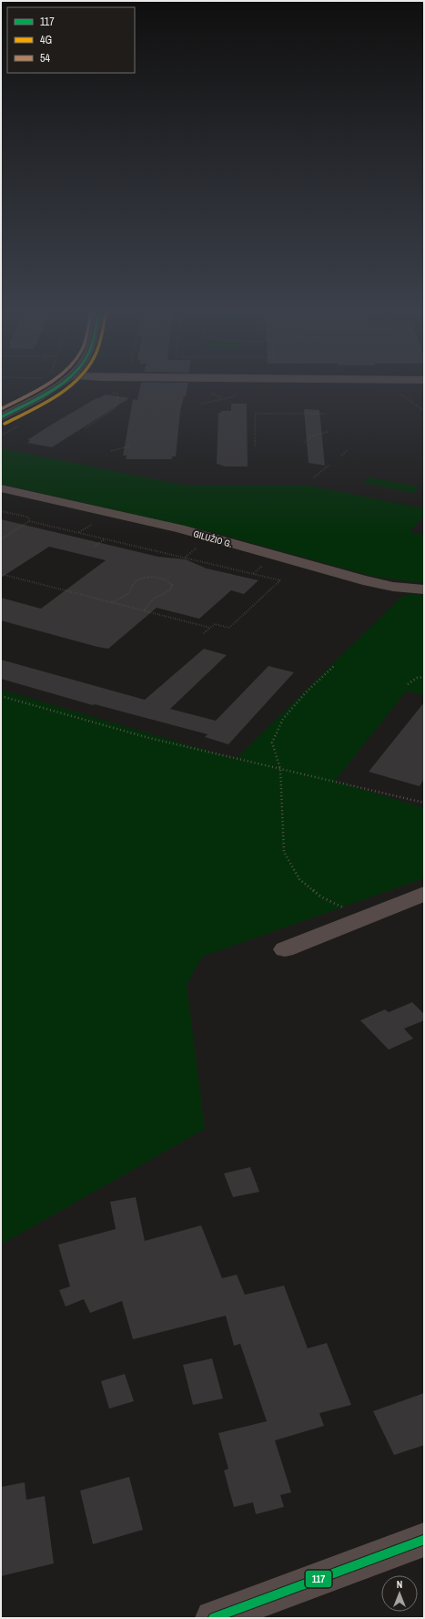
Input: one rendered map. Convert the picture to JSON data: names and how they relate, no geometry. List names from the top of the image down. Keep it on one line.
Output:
{"streets":{"street":["GILUŽIO G."]},"lines":["transit line 117","transit line 4G","transit line 54"],"legend":["117","4G","54"],"north":"top"}
